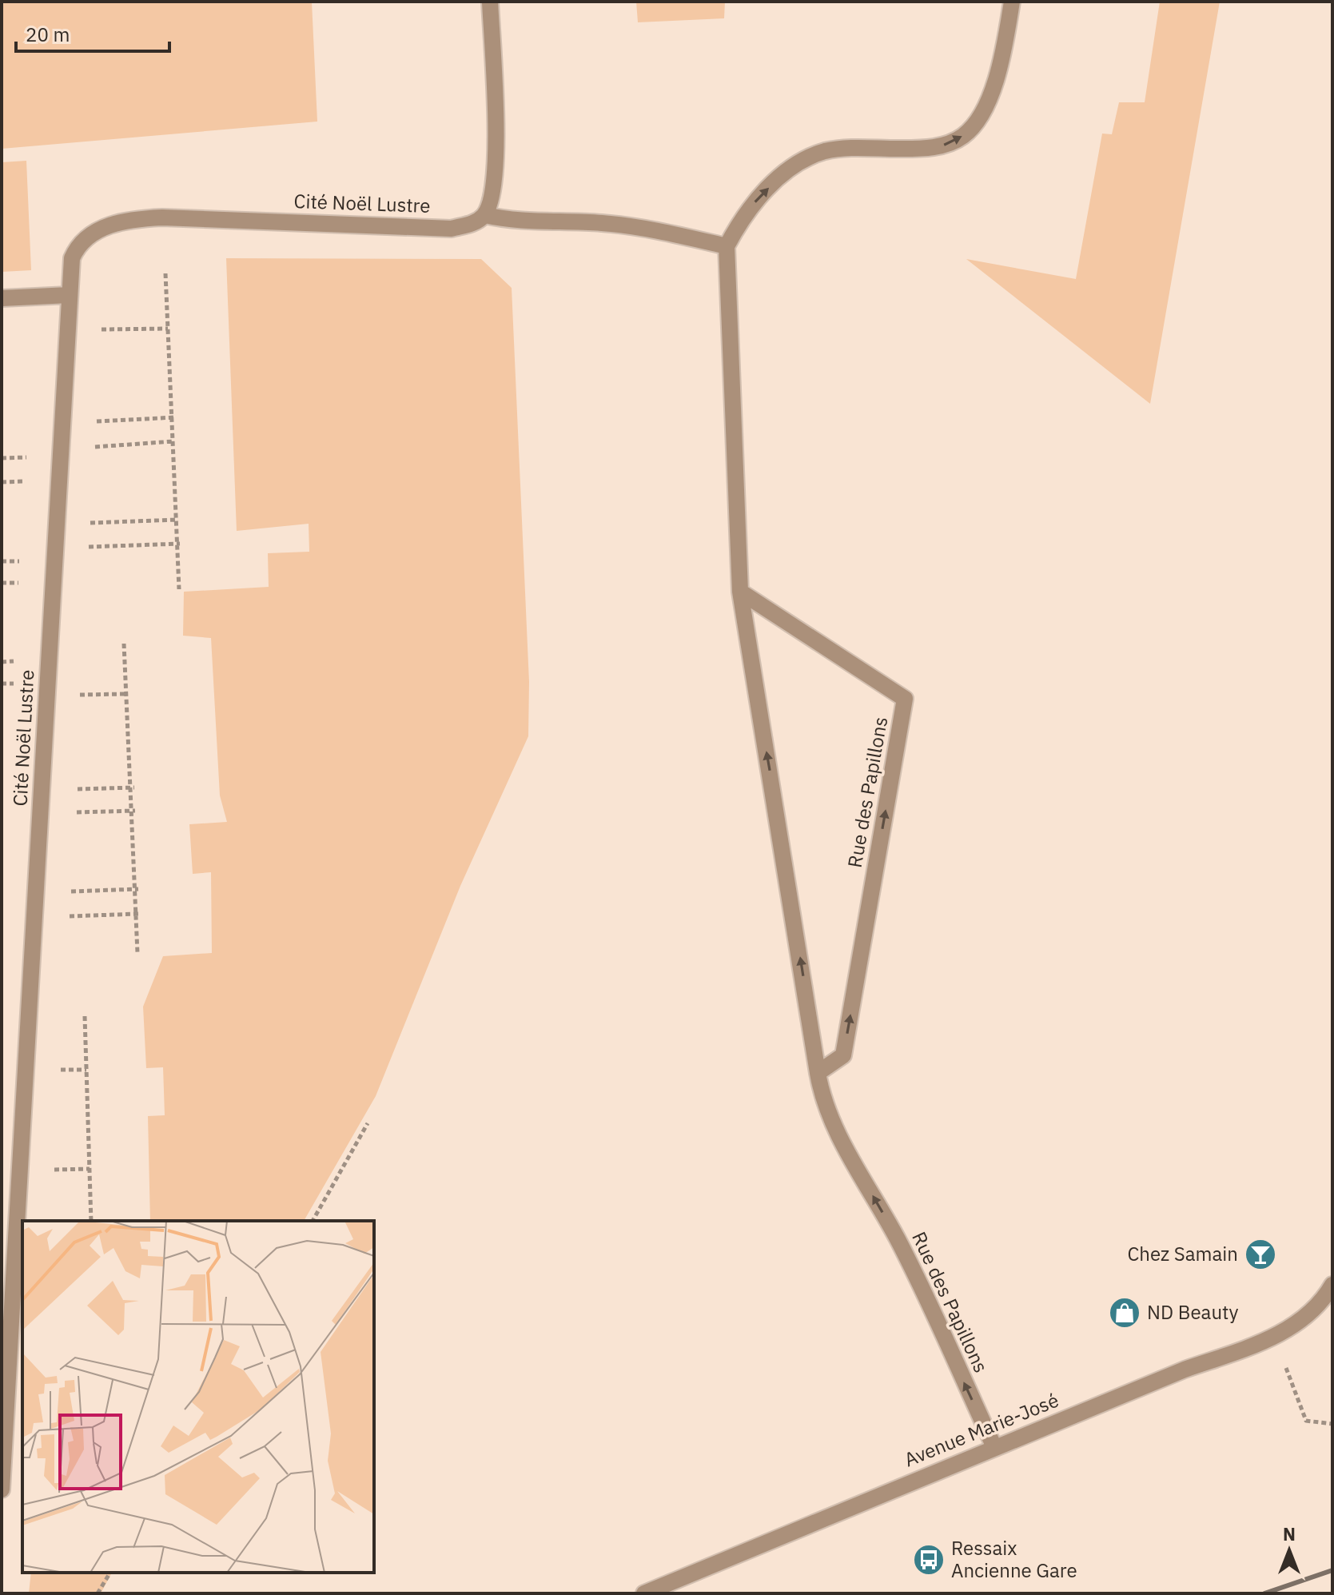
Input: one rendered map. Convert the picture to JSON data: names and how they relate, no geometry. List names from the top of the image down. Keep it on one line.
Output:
{"streets":{"street":["Cité Noël Lustre","Rue des Papillons","Avenue Marie-José"]},"crossings":[["Rue des Papillons","Avenue Marie-José"]],"one_way":["Rue des Papillons"],"places":{"bar":["Chez Samain"],"shop":["ND Beauty"],"bus stop":["Ressaix Ancienne Gare"]},"scale_bar":"20 m","north":"top"}
